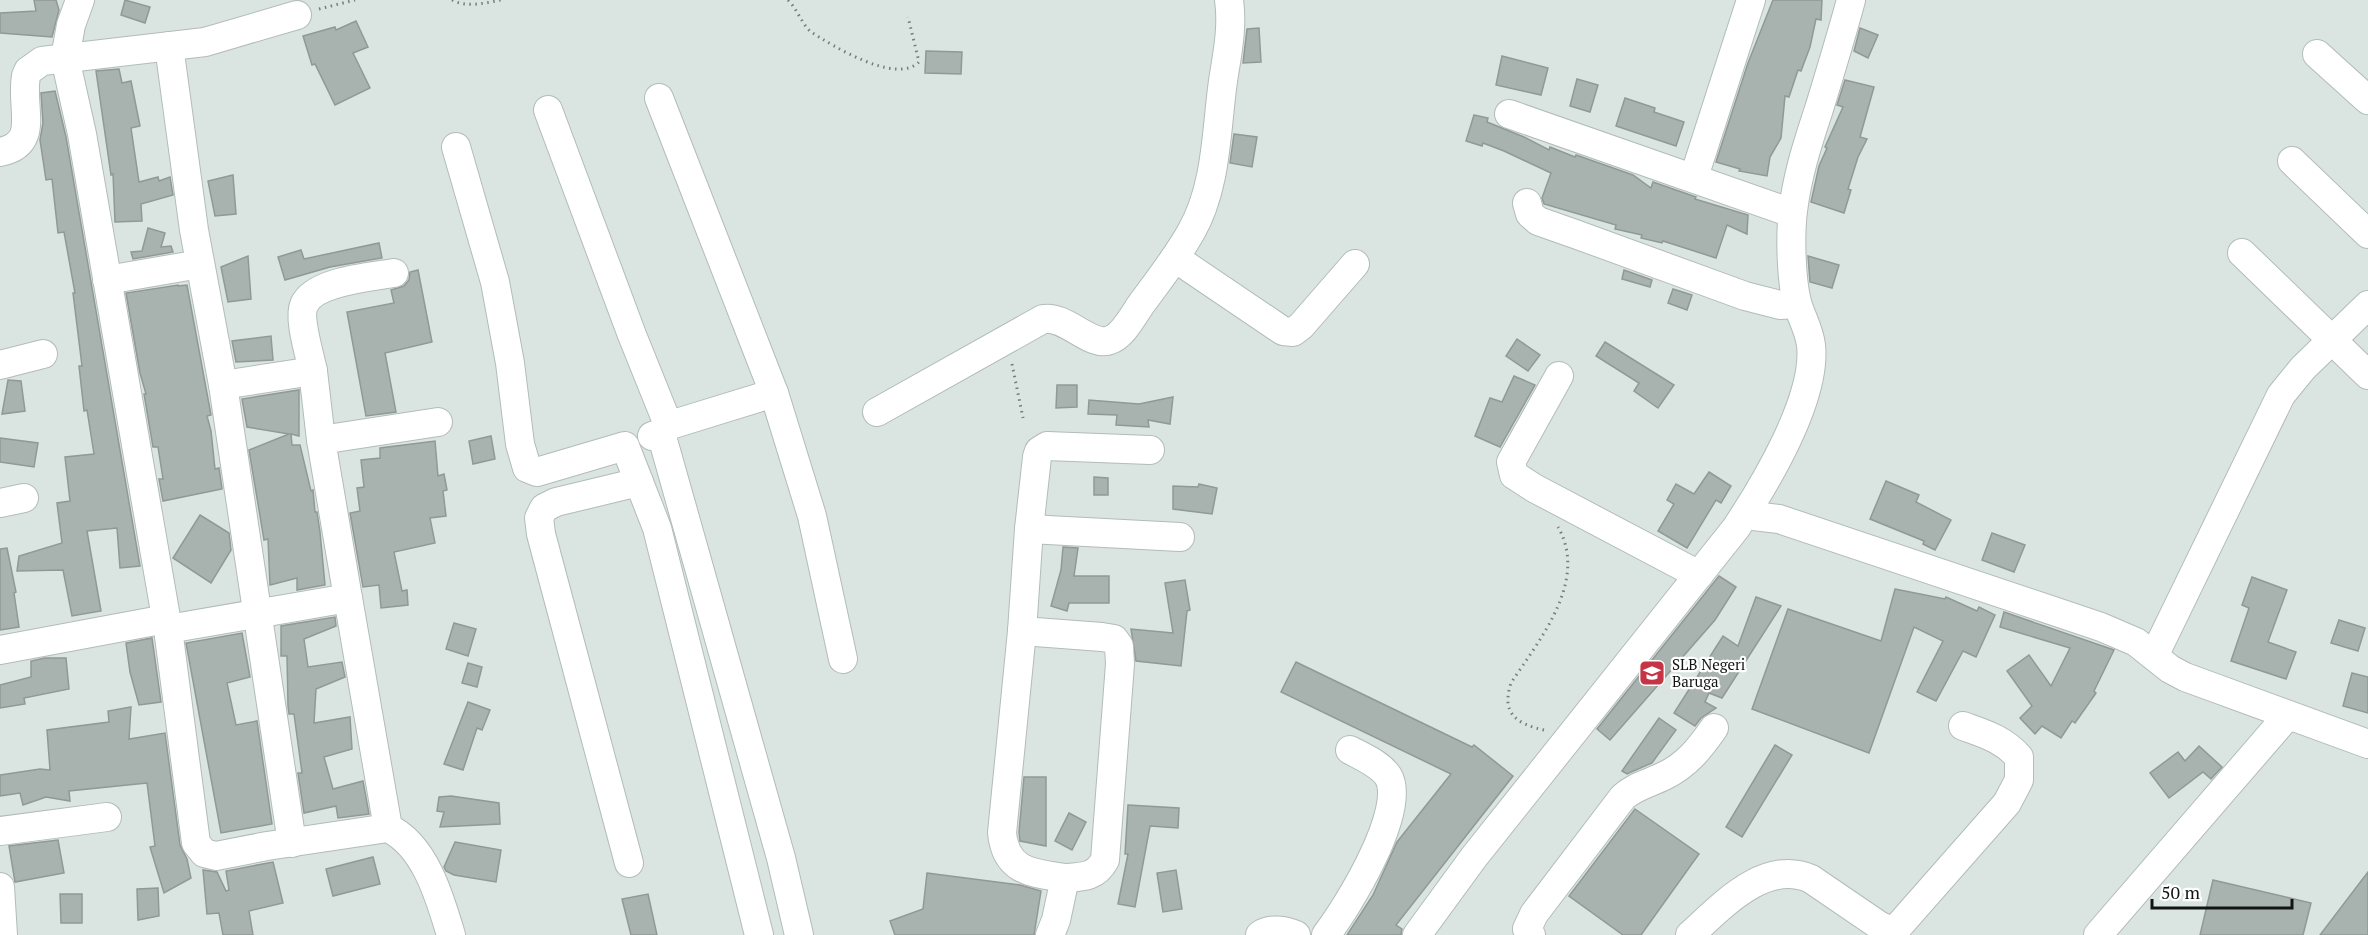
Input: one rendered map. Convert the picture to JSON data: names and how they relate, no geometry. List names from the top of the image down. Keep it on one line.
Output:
{"places":{"school or university":["SLB Negeri Baruga"]},"scale_bar":"50 m"}
